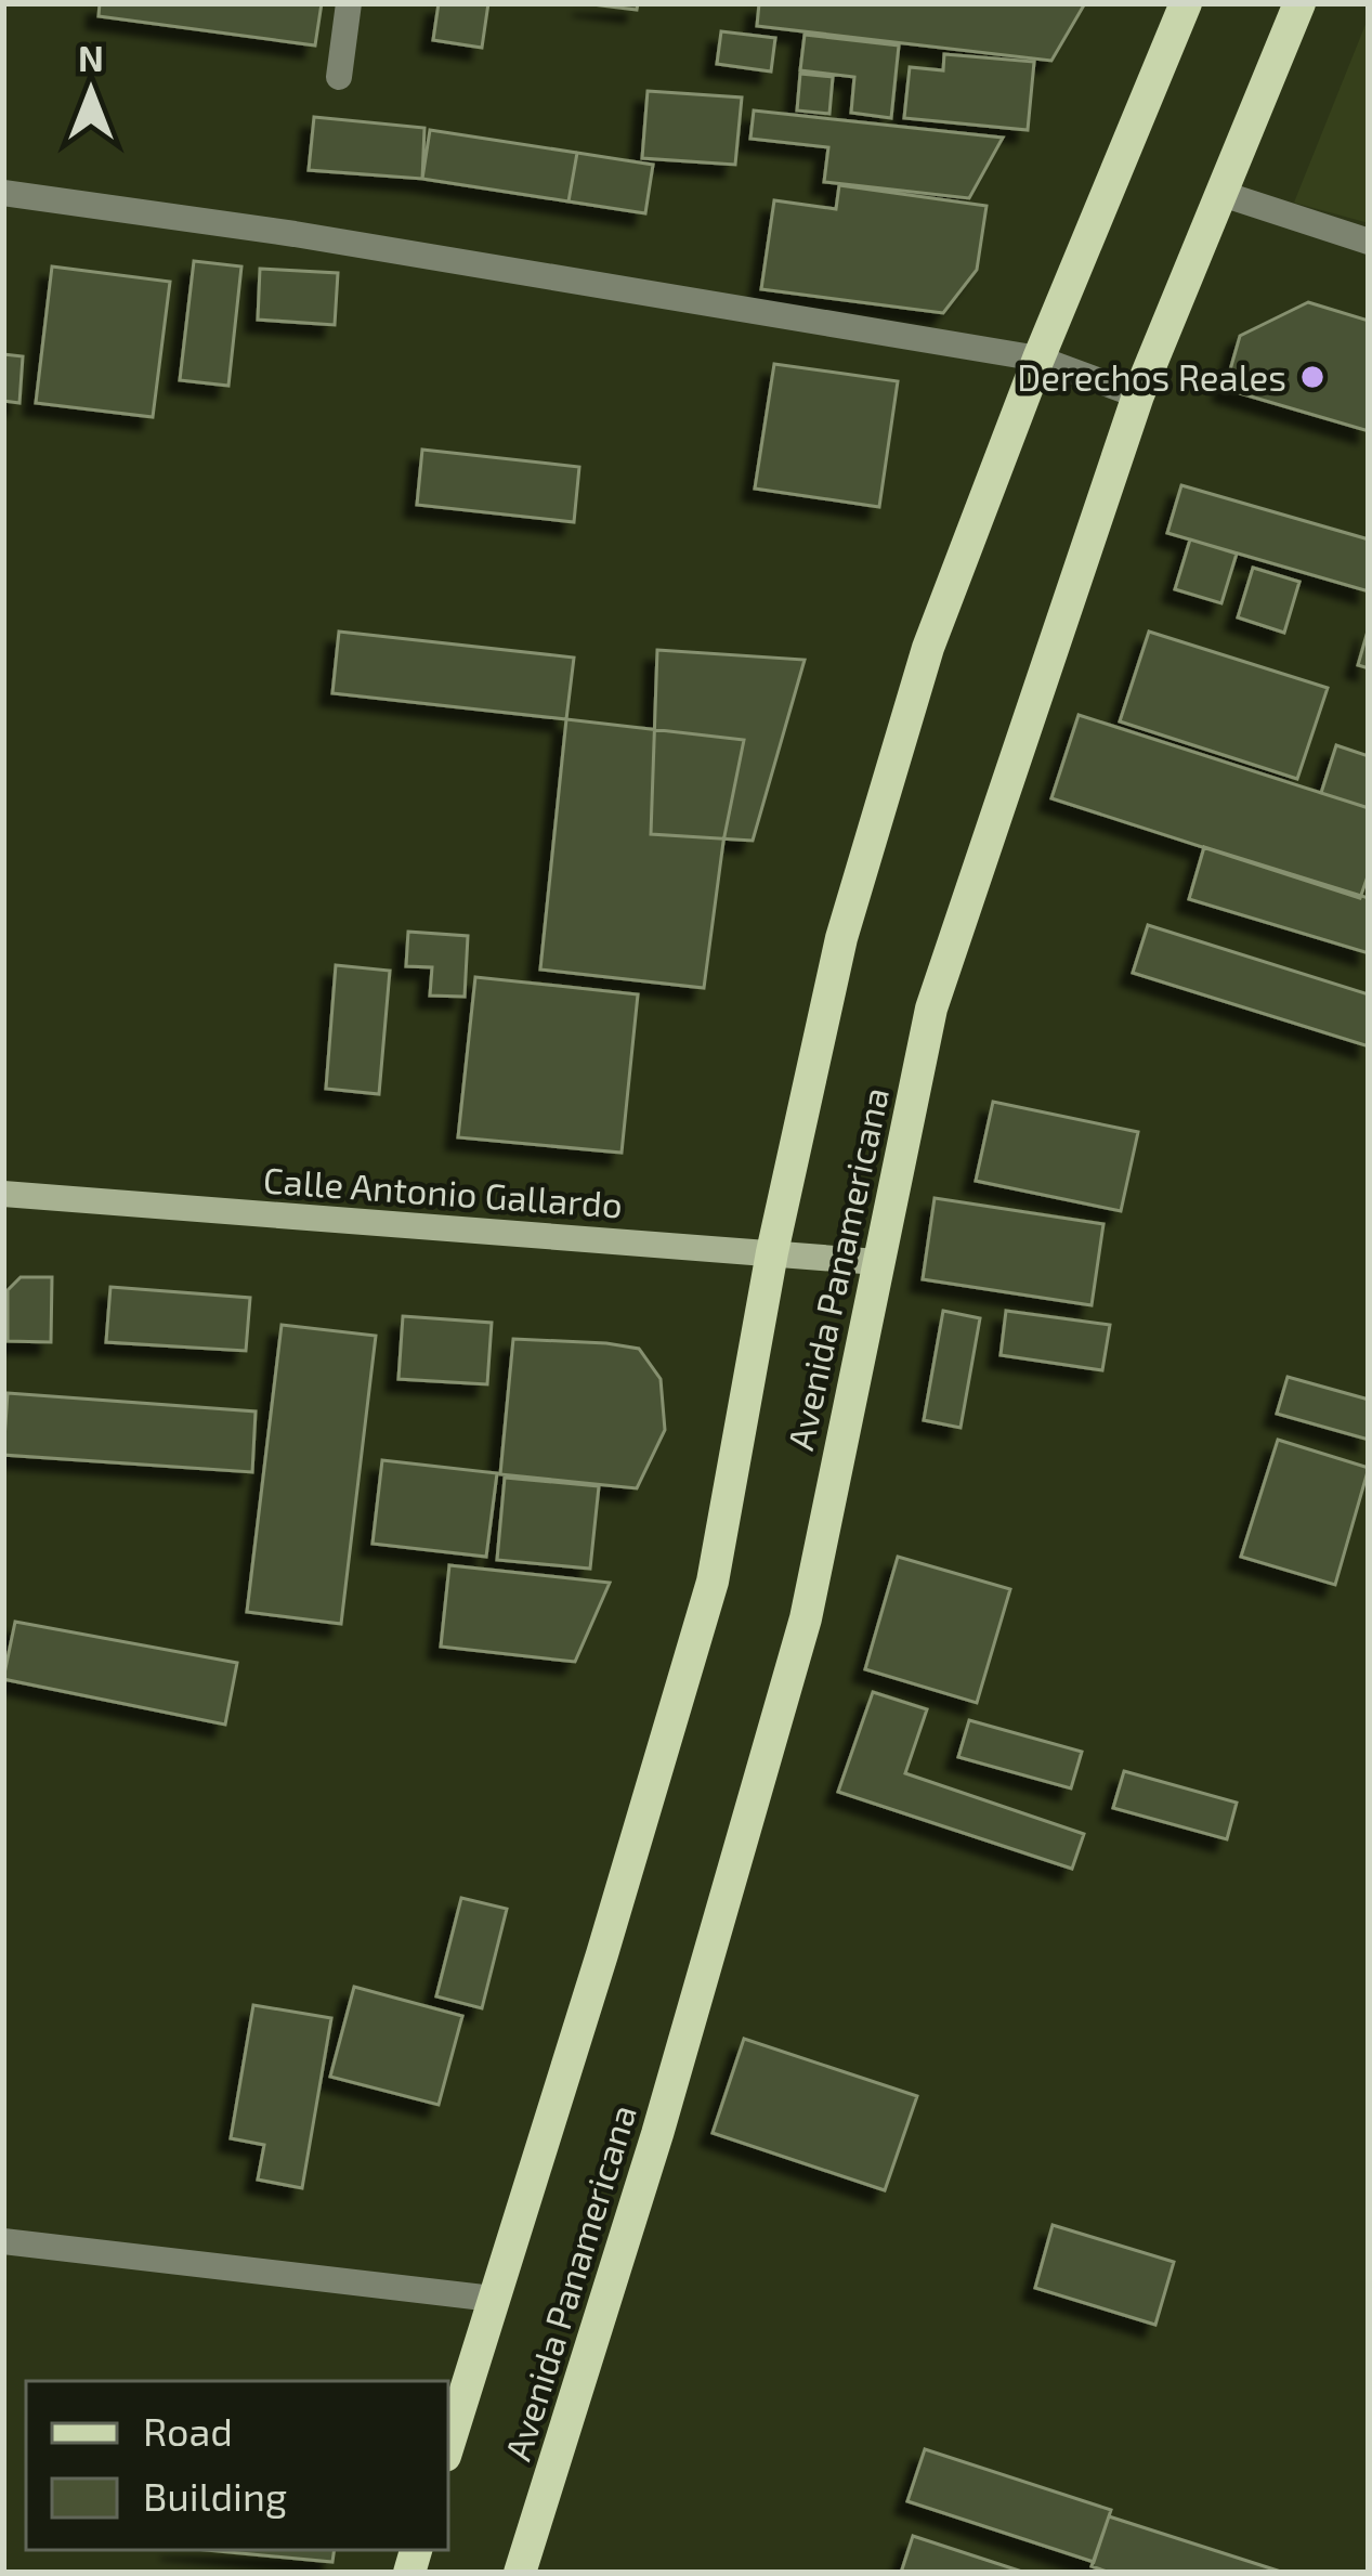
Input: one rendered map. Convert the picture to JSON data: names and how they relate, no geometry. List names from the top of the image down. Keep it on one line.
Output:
{"streets":{"main road":["Calle Antonio Gallardo","Avenida Panamericana"]},"crossings":[["Calle Antonio Gallardo","Avenida Panamericana"]],"places":["Derechos Reales"],"legend":["Road","Building"],"north":"top"}
